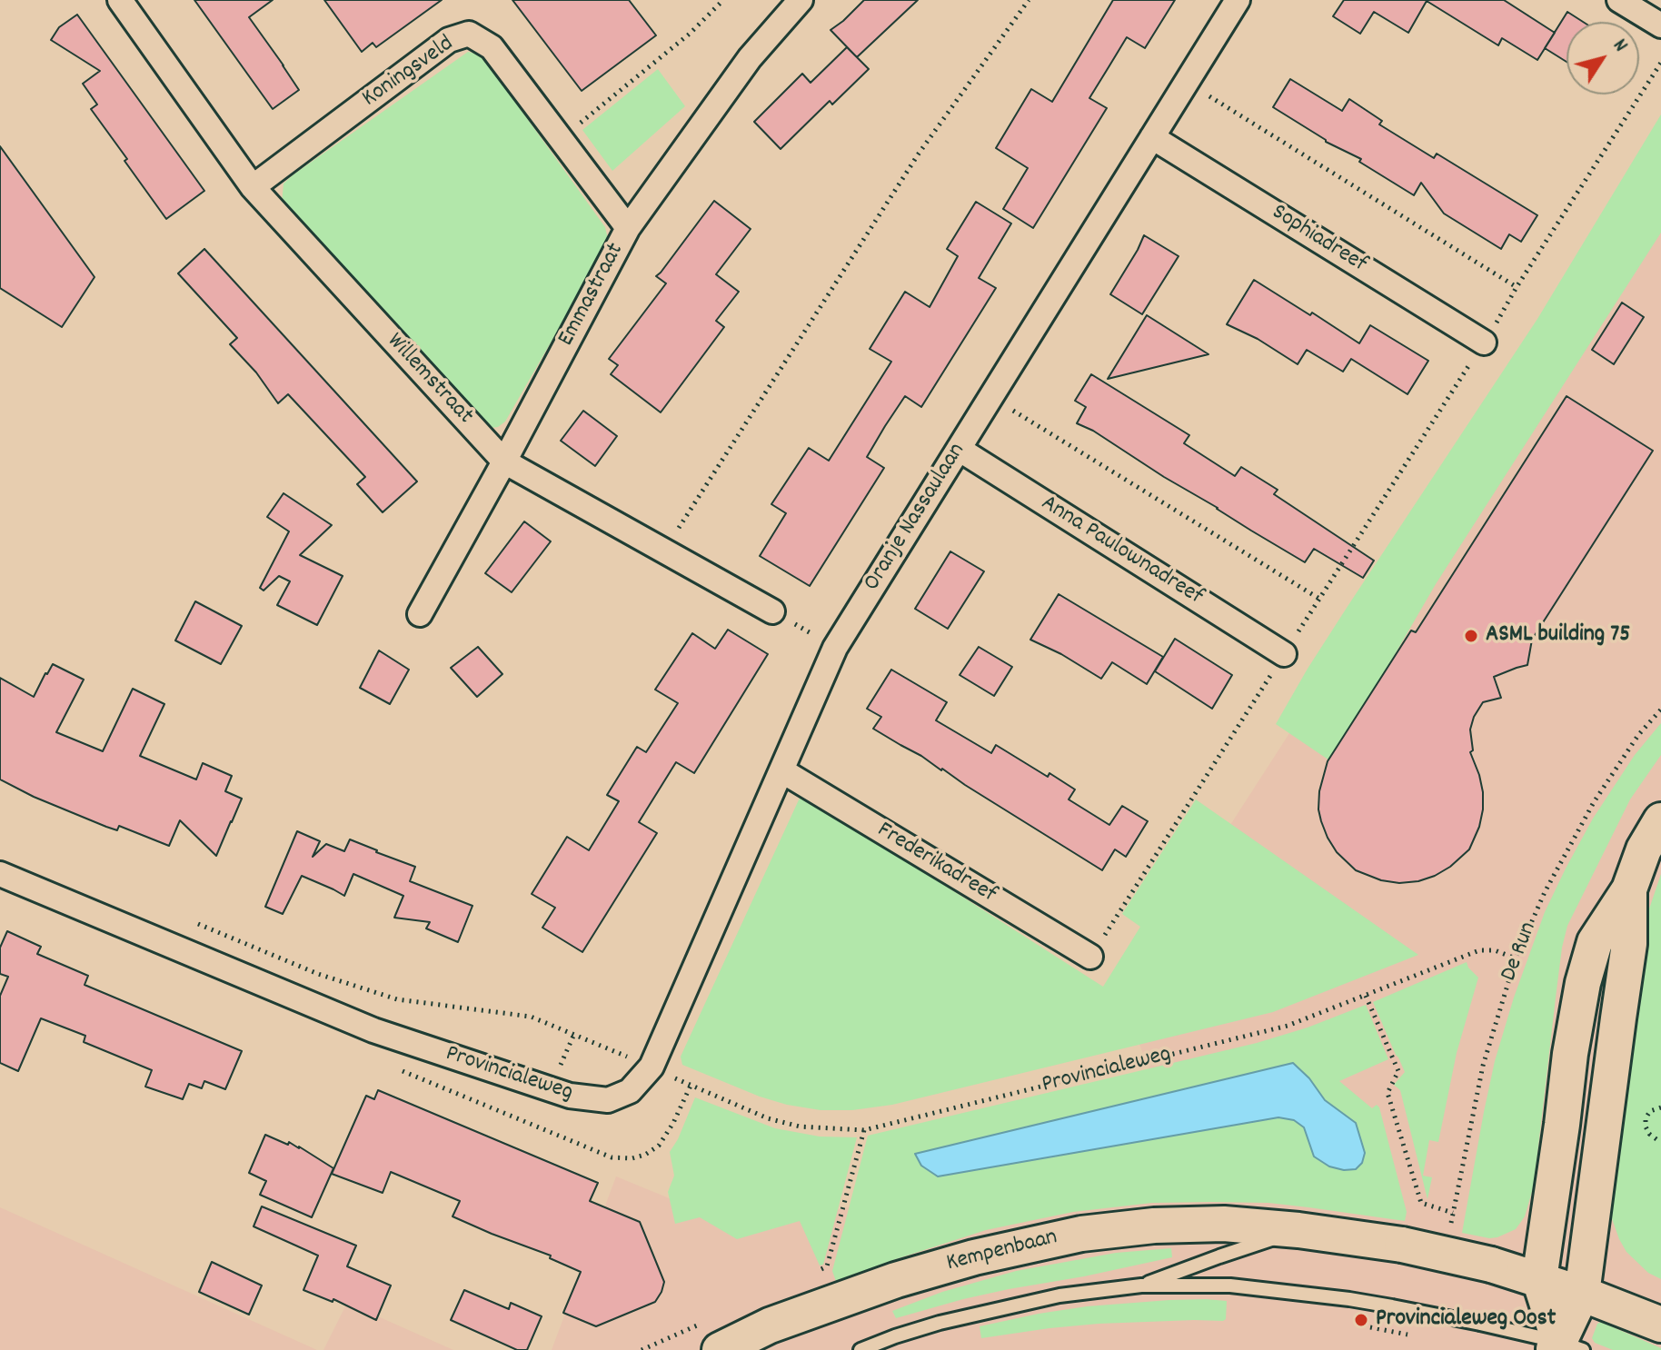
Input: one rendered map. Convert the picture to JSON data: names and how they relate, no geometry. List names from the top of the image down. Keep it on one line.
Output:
{"streets":{"street":["Koningsveld","Sophiadreef","Emmastraat","Willemstraat","Oranje Nassaulaan","Anna Paulownadreef","Frederikadreef","Provincialeweg","Kempenbaan"],"path":["De Run"]},"crossings":[["Koningsveld","Emmastraat"],["Koningsveld","Willemstraat"],["Sophiadreef","Oranje Nassaulaan"],["Emmastraat","Willemstraat"],["Oranje Nassaulaan","Anna Paulownadreef"],["Oranje Nassaulaan","Frederikadreef"],["Oranje Nassaulaan","Provincialeweg"],["De Run","Provincialeweg"]],"places":["ASML building 75","Provincialeweg Oost"],"north":"top right"}
